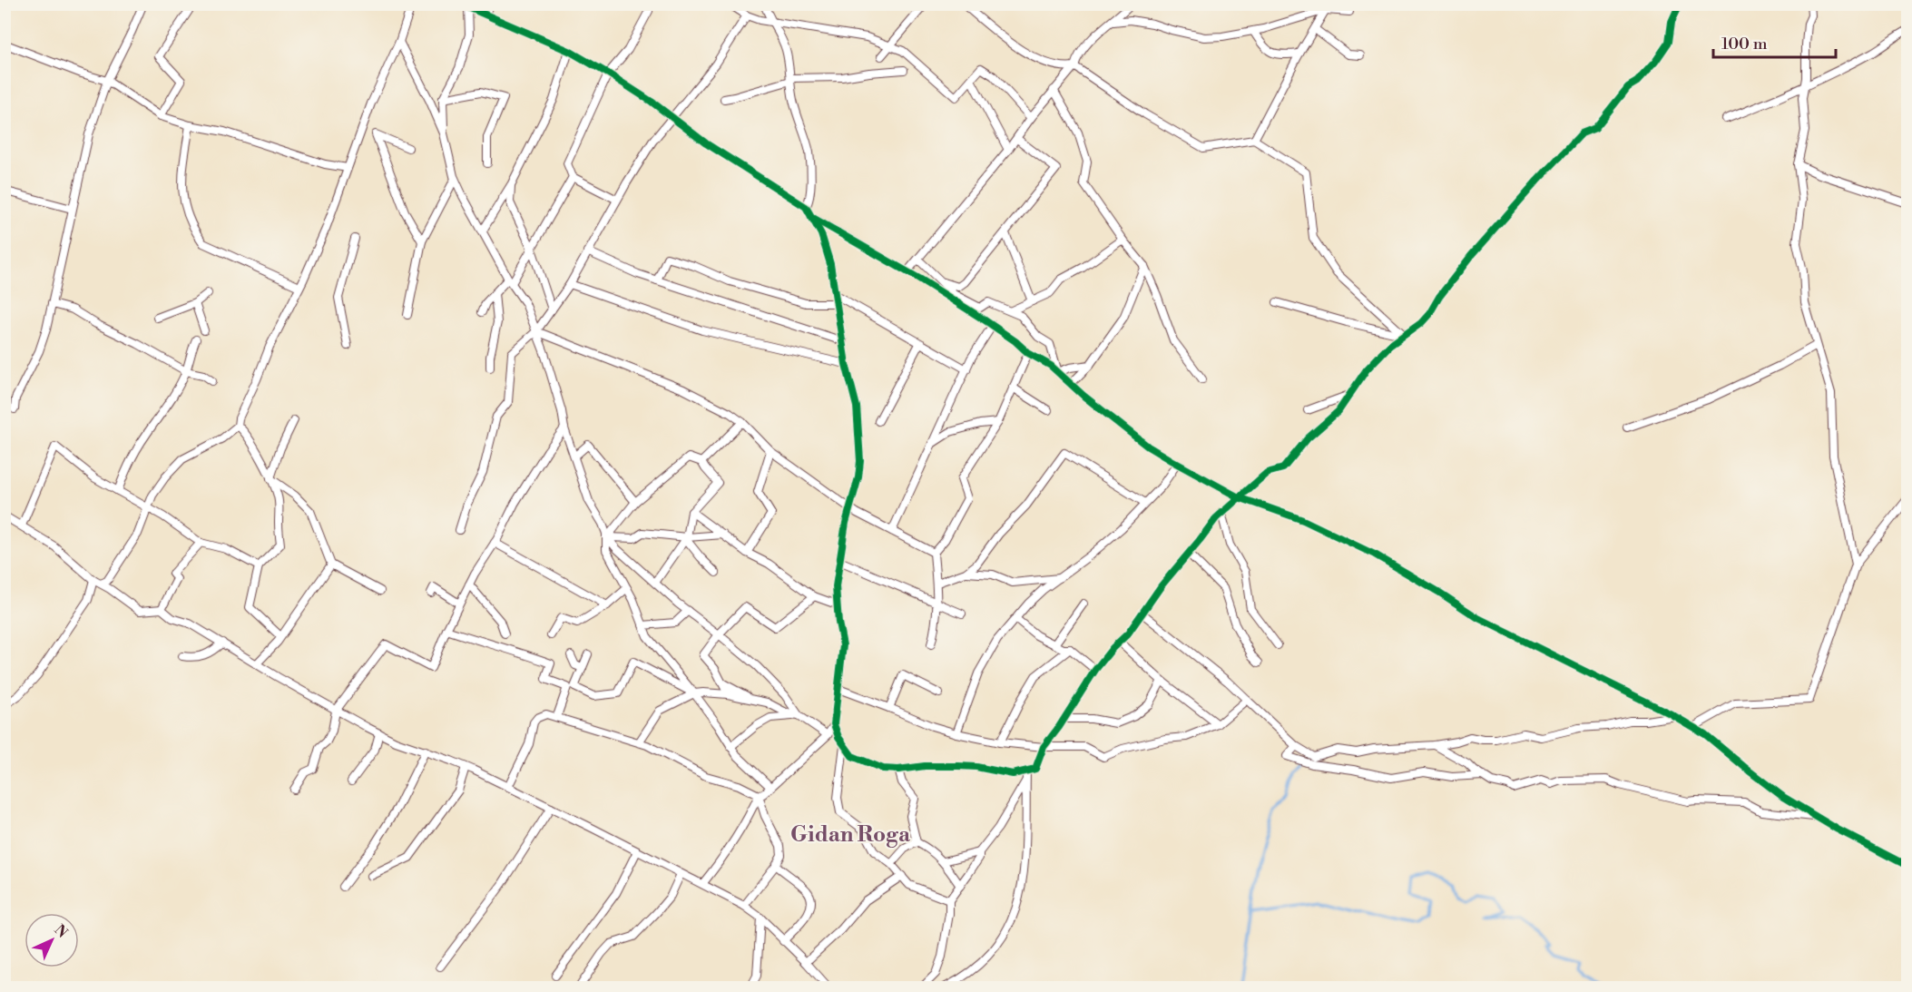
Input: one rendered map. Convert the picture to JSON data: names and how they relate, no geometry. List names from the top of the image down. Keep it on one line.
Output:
{"districts":["Gidan Roga"],"scale_bar":"100 m","north":"top right"}
